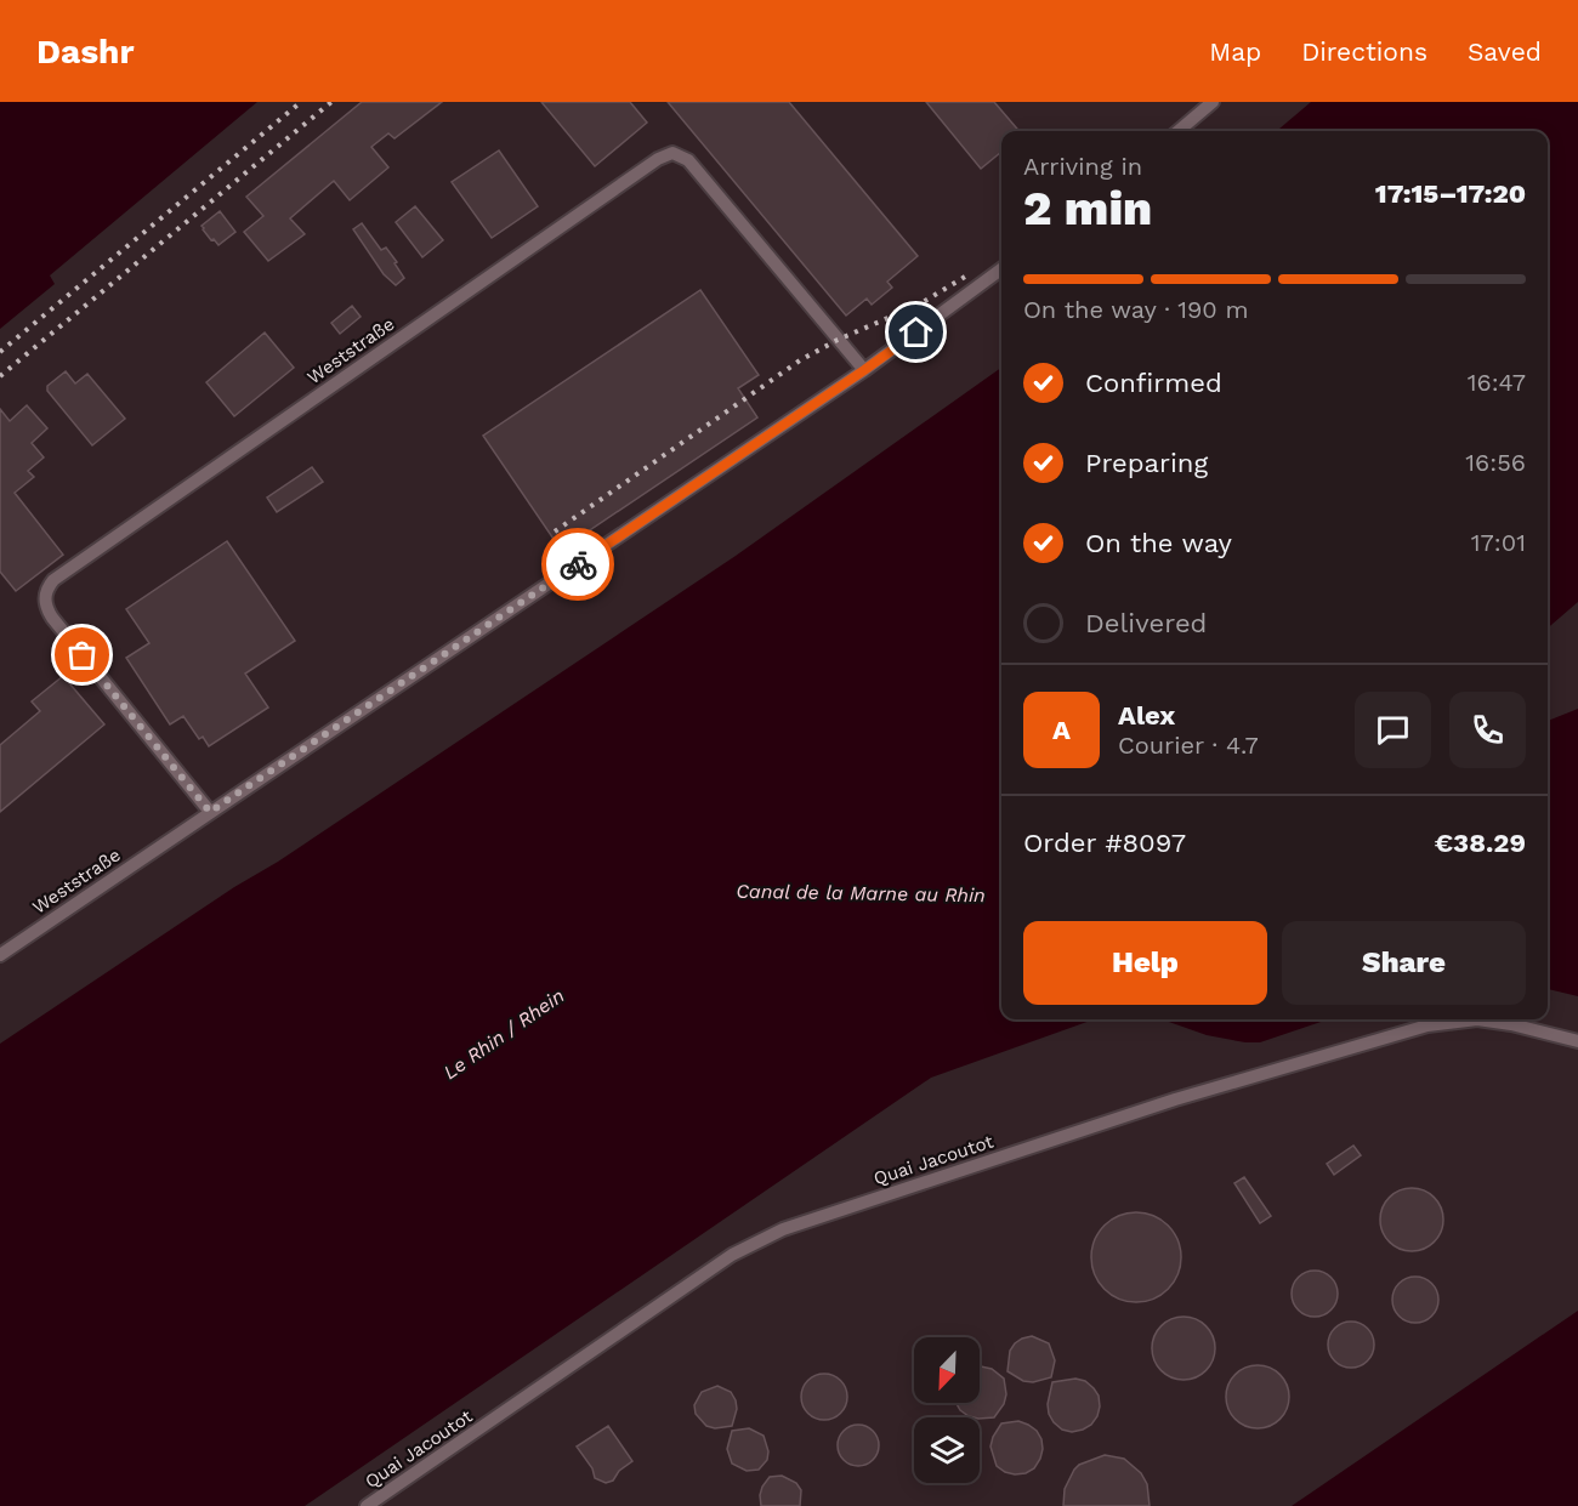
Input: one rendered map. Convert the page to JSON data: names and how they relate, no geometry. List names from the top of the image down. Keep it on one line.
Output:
{"streets":{"street":["Weststraße","Quai Jacoutot"]},"water":["Canal de la Marne au Rhin","Le Rhin / Rhein"],"north":"bottom left","page":{"header":"Dashr","nav":["Map","Directions","Saved"],"heading":["2 min","Arriving in","17:15–17:20"],"panel":["Alex","Courier · 4.7","Order #8097","€38.29"],"bar":"On the way · 190 m","list":[["Confirmed","16:47"],["Preparing","16:56"],["On the way","17:01"],"Delivered"],"round":"A","buttons":["Help","Share"]}}
